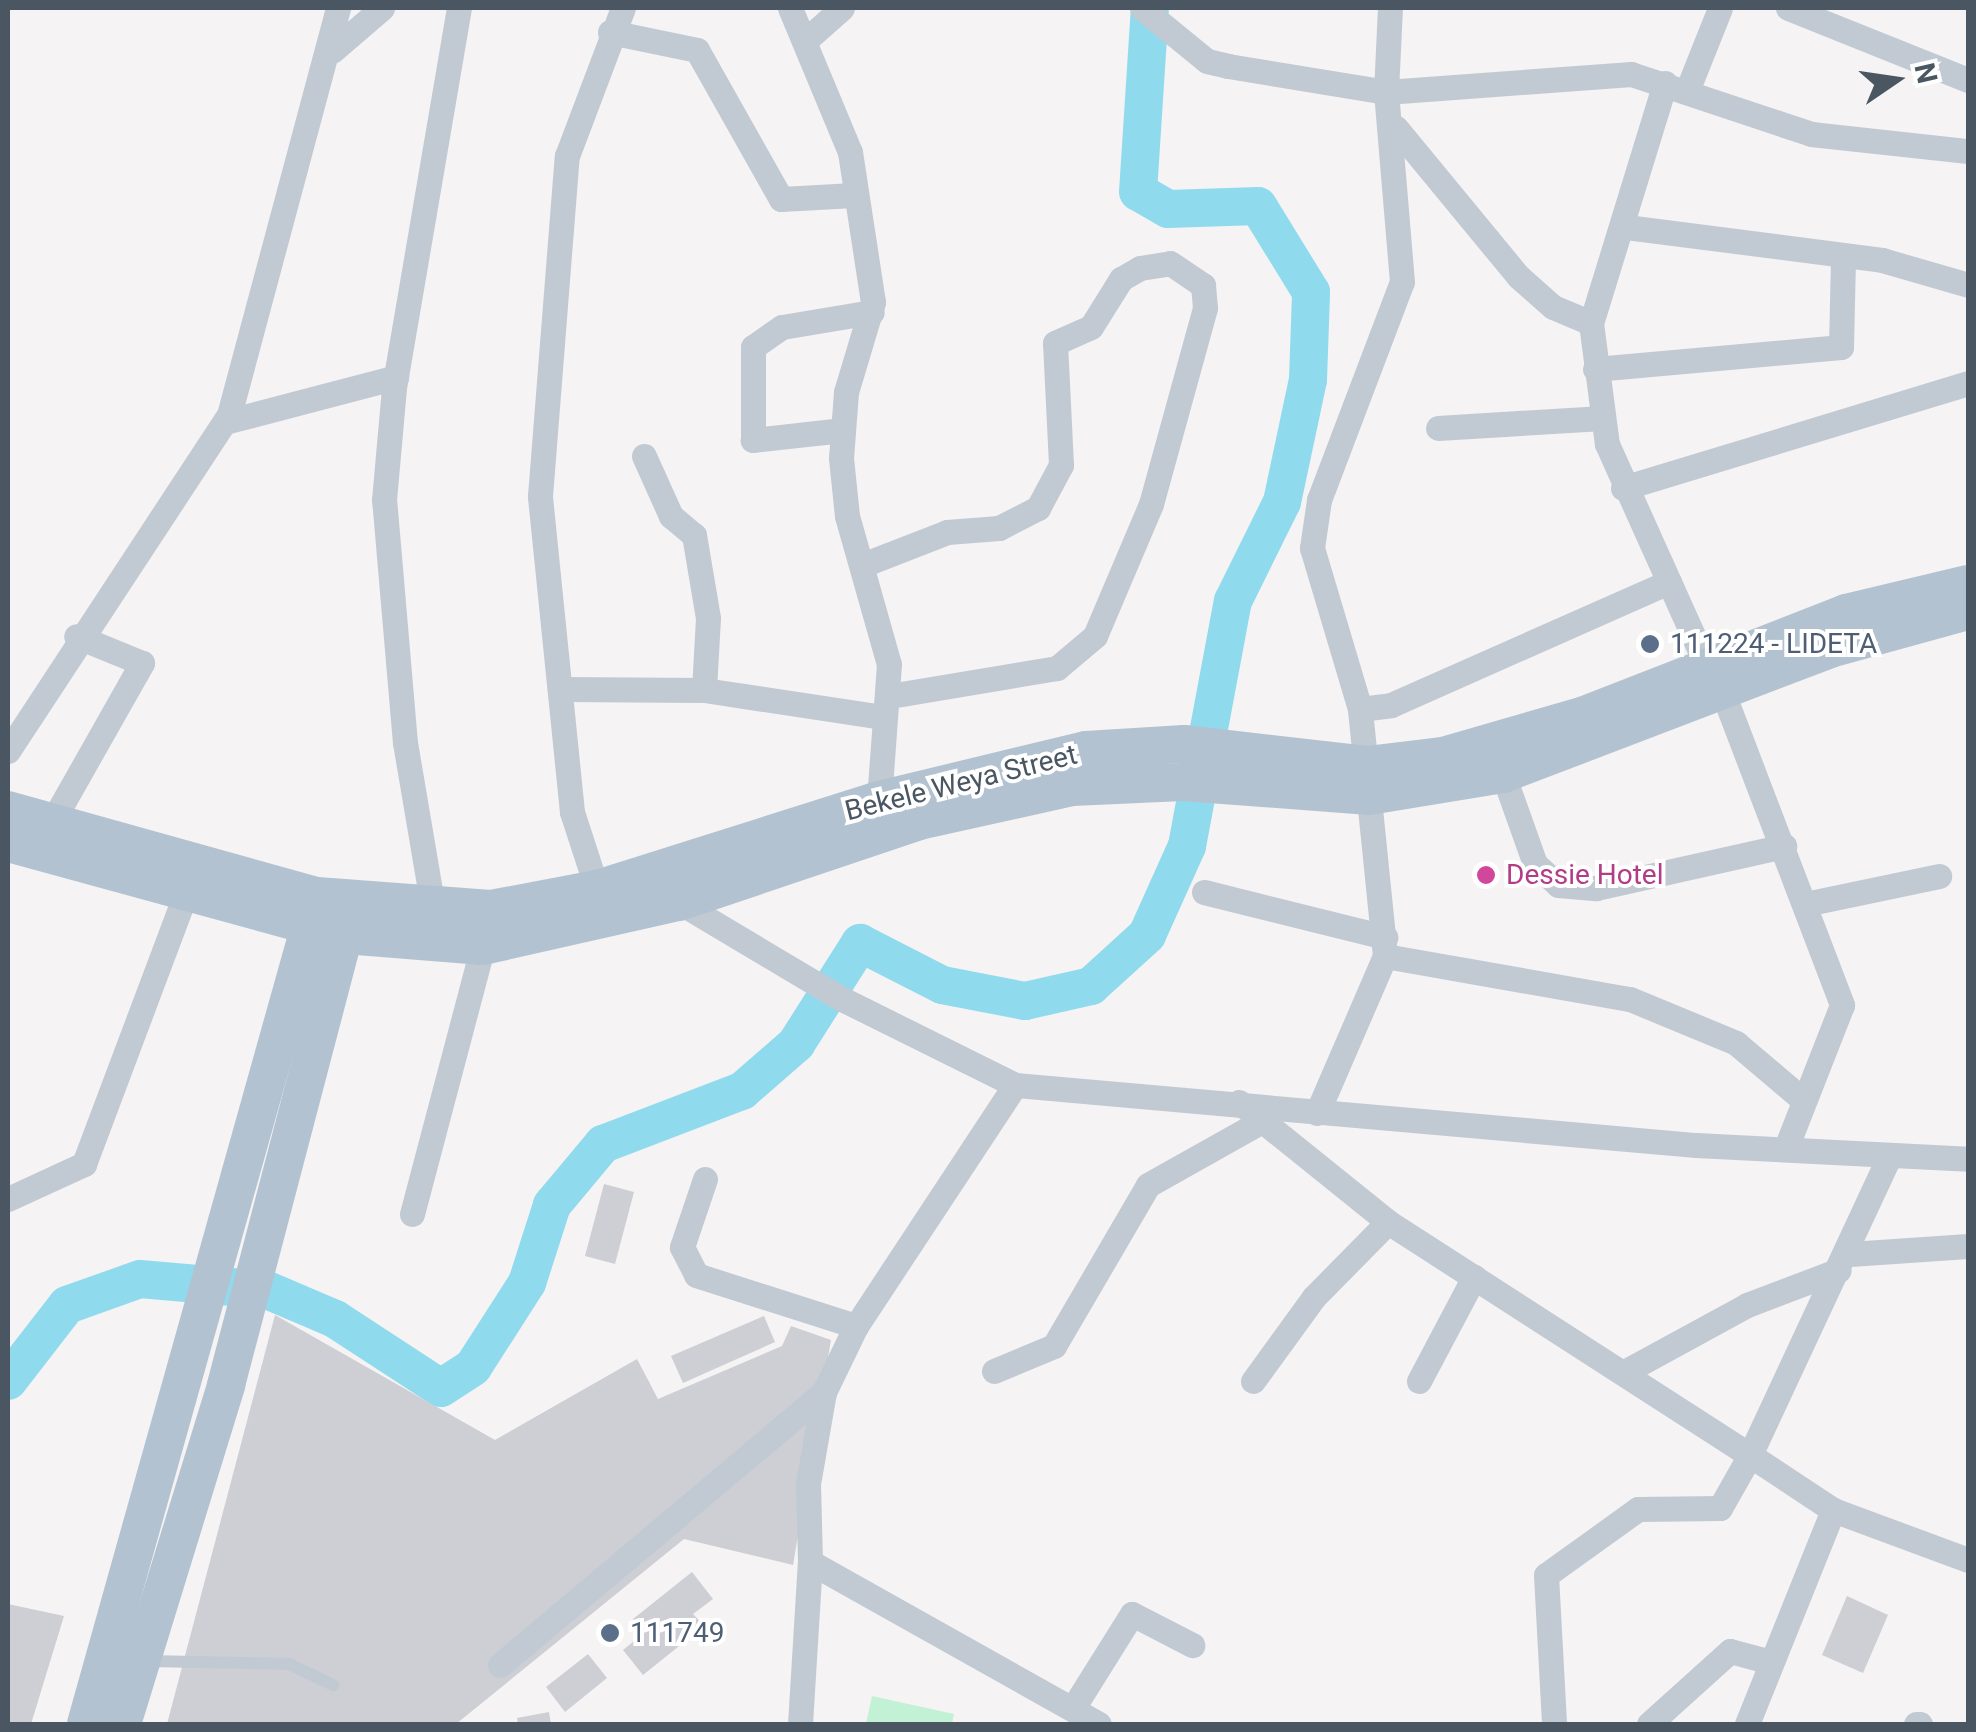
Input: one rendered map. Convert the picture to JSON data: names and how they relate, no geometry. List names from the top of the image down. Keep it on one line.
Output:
{"streets":{"main road":["Bekele Weya Street"]},"places":["111224 - LIDETA","Dessie Hotel","111749"],"north":"right"}
